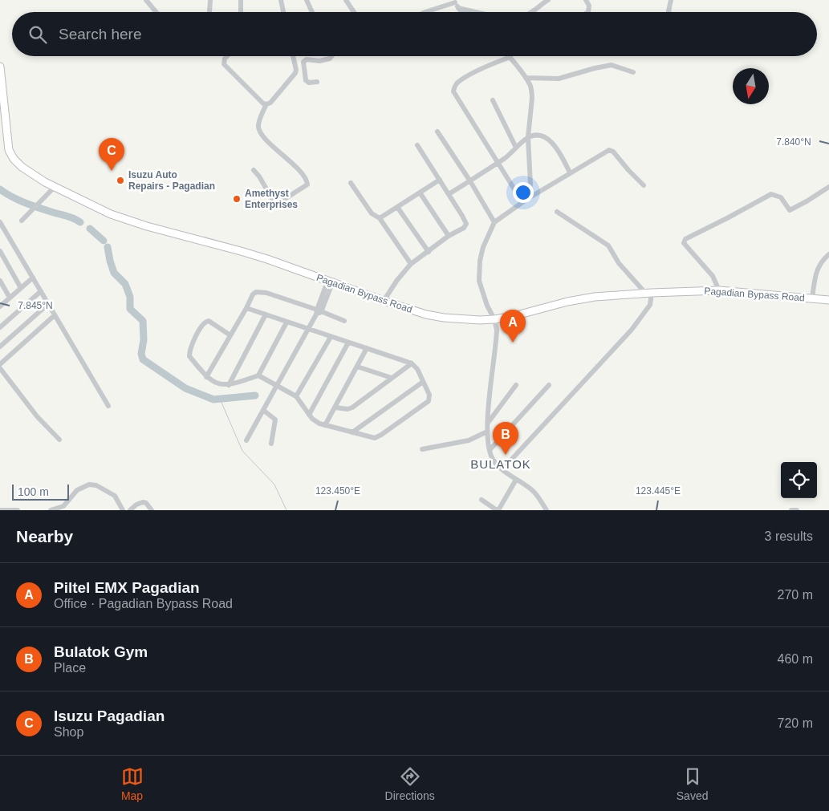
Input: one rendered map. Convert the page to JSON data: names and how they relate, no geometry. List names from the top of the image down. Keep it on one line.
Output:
{"streets":{"highway":["Pagadian Bypass Road"]},"districts":["BULATOK"],"places":["Isuzu Auto Repairs - Pagadian","Amethyst Enterprises"],"scale_bar":"100 m","north":"bottom","page":{"search":"Search here","pins":["C","A","B"],"scale":"100 m","heading":["Nearby","3 results"],"list":[{"mark":"A","name":"Piltel EMX Pagadian","note":"Office · Pagadian Bypass Road","value":"270 m"},{"mark":"B","name":"Bulatok Gym","note":"Place","value":"460 m"},{"mark":"C","name":"Isuzu Pagadian","note":"Shop","value":"720 m"}],"nav":["Map","Directions","Saved"]},"coordinates":["7.840°N","7.845°N","123.450°E","123.445°E"]}
